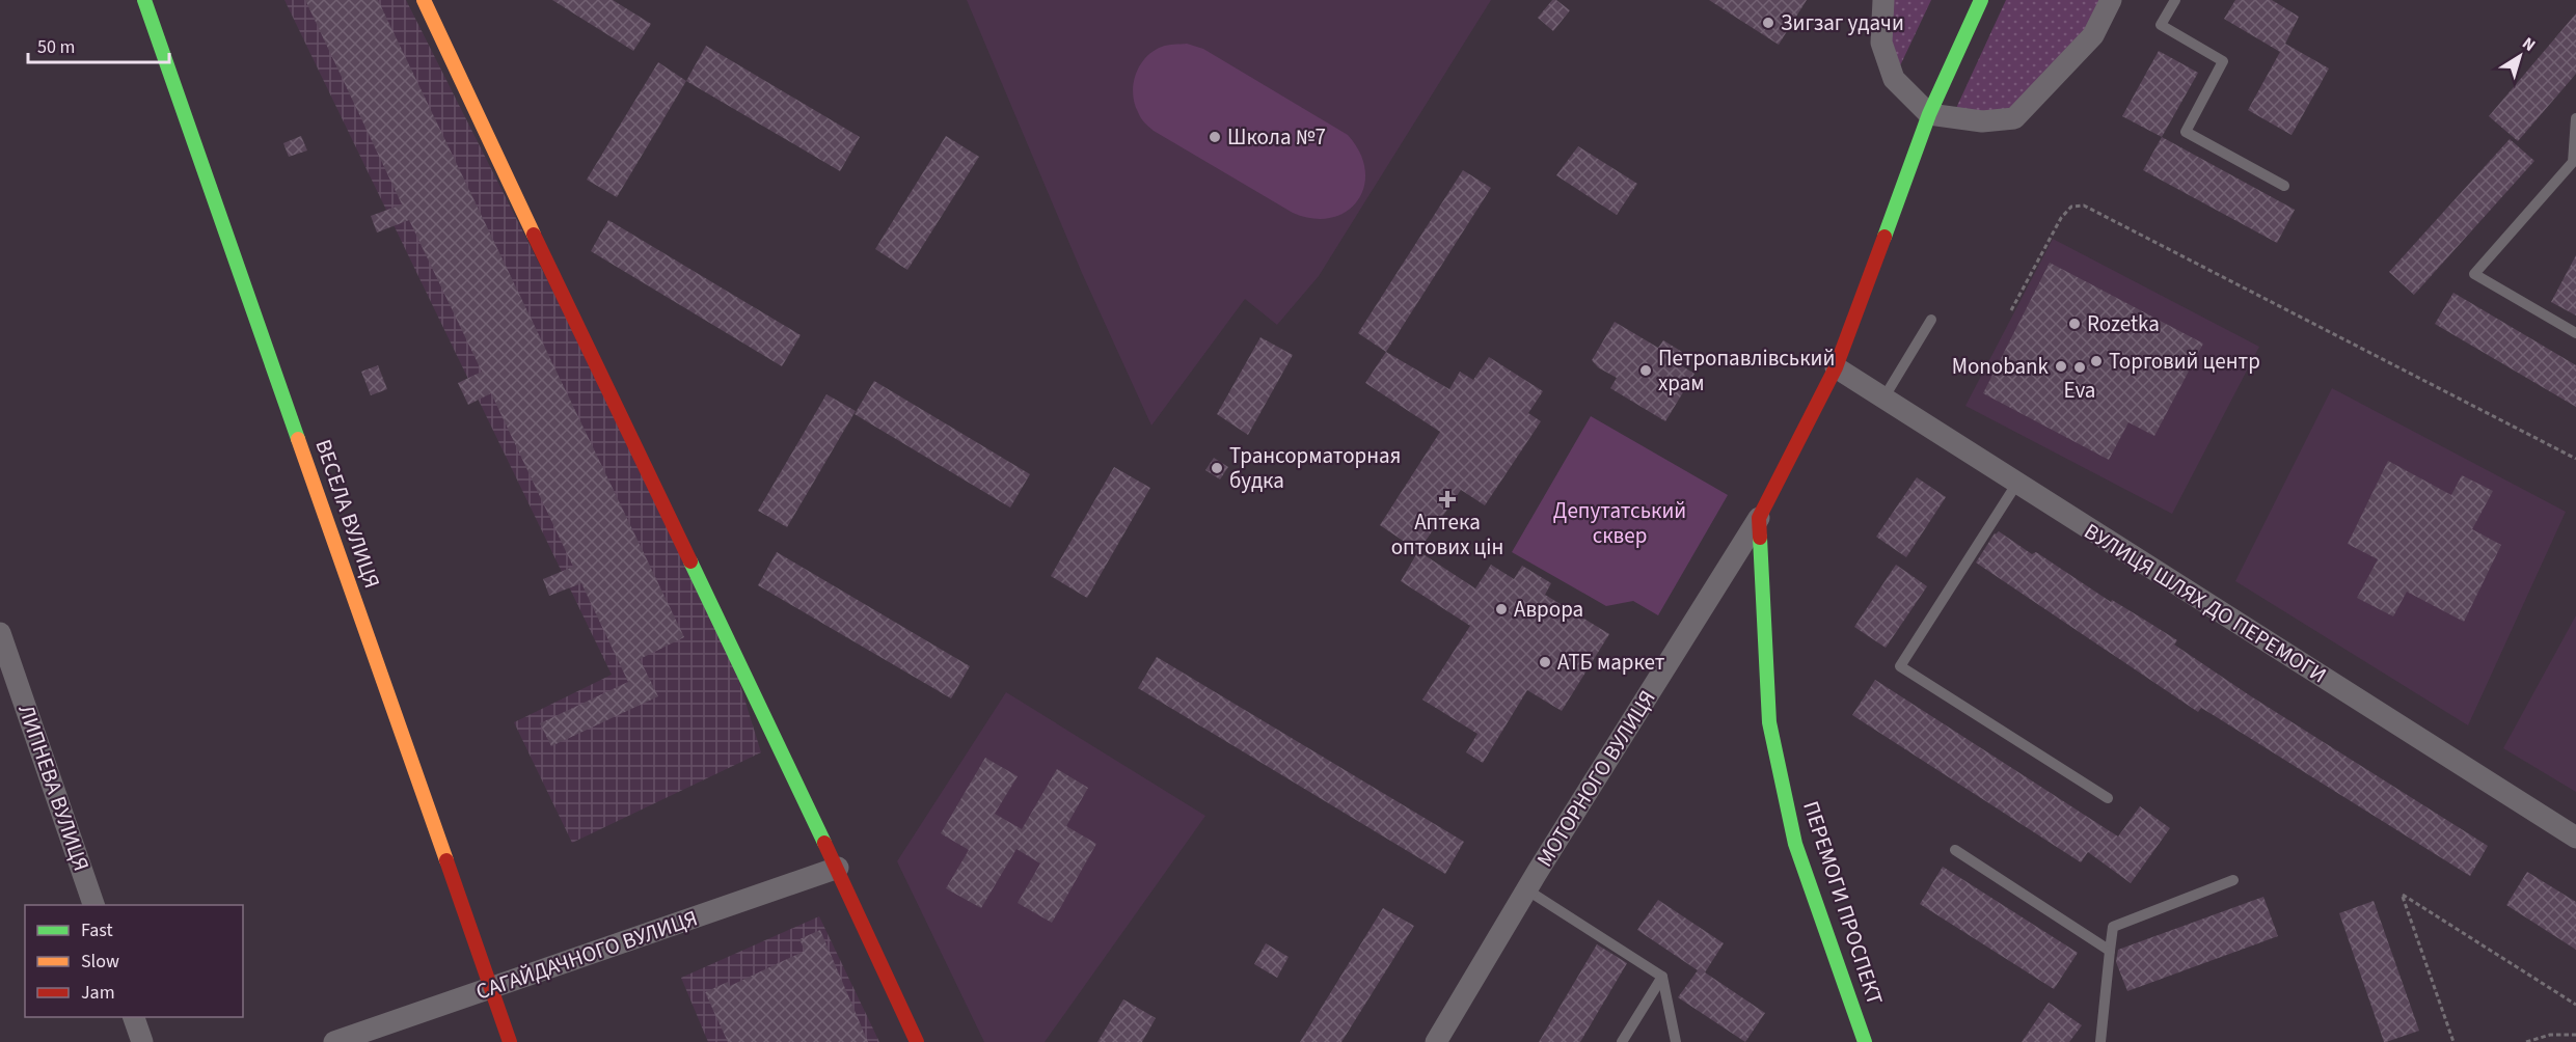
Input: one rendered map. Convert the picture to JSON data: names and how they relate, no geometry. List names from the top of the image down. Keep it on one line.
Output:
{"streets":{"street":["ВЕСЕЛА ВУЛИЦЯ","ВУЛИЦЯ ШЛЯХ ДО ПЕРЕМОГИ","МОТОРНОГО ВУЛИЦЯ","ЛИПНЕВА ВУЛИЦЯ","ПЕРЕМОГИ ПРОСПЕКТ","САГАЙДАЧНОГО ВУЛИЦЯ"]},"crossings":[["ВЕСЕЛА ВУЛИЦЯ","САГАЙДАЧНОГО ВУЛИЦЯ"],["МОТОРНОГО ВУЛИЦЯ","ПЕРЕМОГИ ПРОСПЕКТ"]],"parks":["Депутатський сквер"],"places":{"other":["Зигзаг удачи","Школа №7","Rozetka","Торговий центр","Monobank","Eva","Петропавлівський храм","Трансорматорная будка","Аврора","АТБ маркет"],"health":["Аптека оптових цін"]},"legend":["Fast","Slow","Jam"],"scale_bar":"50 m","north":"top right"}
